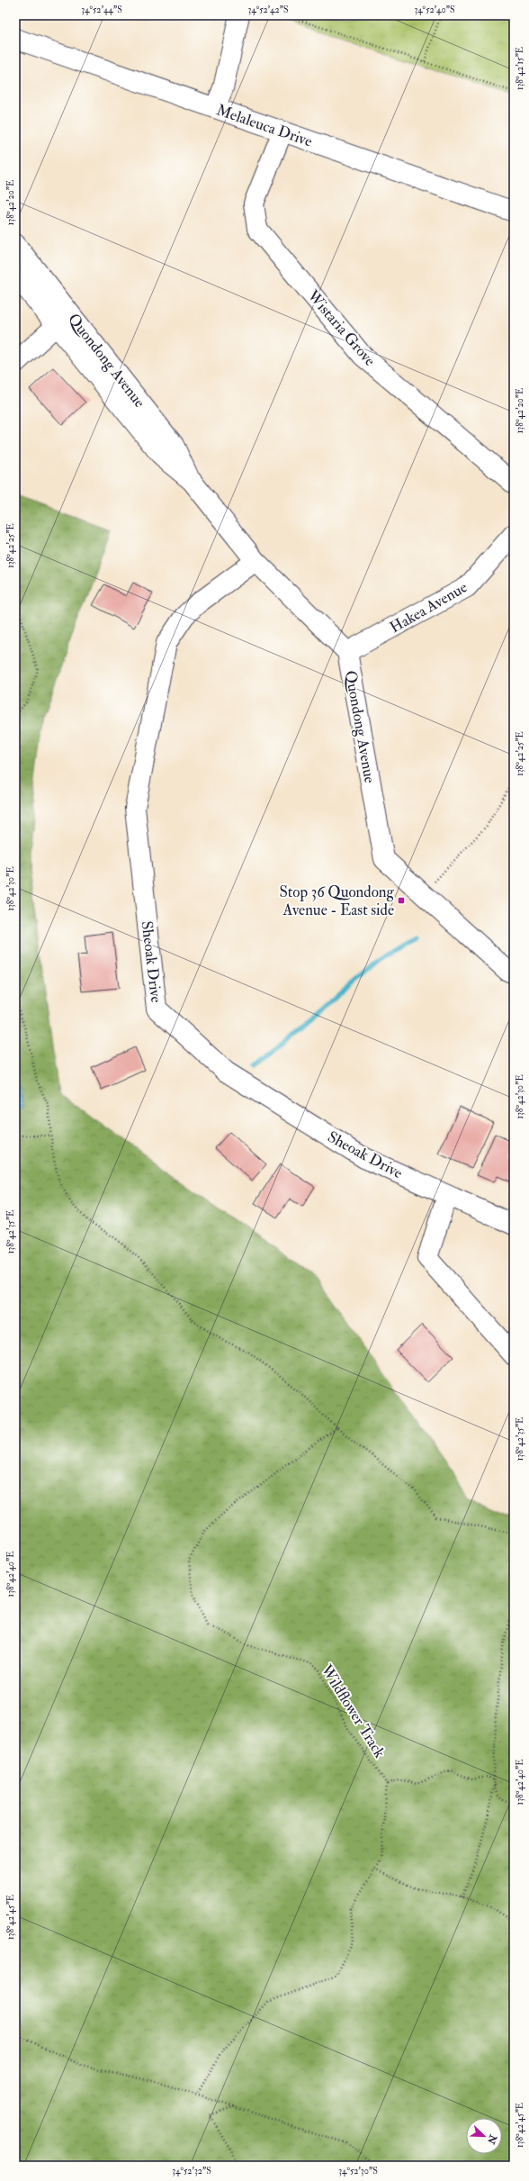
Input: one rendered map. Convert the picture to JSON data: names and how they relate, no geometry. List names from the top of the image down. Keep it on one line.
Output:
{"streets":{"street":["Melaleuca Drive","Wistaria Grove","Quondong Avenue","Hakea Avenue","Sheoak Drive"],"path":["Wildflower Track"]},"crossings":[["Melaleuca Drive","Wistaria Grove"],["Quondong Avenue","Hakea Avenue"],["Quondong Avenue","Sheoak Drive"]],"places":{"transit":["Stop 36 Quondong Avenue - East side"]},"north":"bottom right","coordinates":["34°52'44\"S","34°52'42\"S","34°52'40\"S","138°42'15\"E","138°42'20\"E","138°42'25\"E","138°42'30\"E","138°42'35\"E","138°42'40\"E","138°42'45\"E","34°52'32\"S","34°52'30\"S"]}
